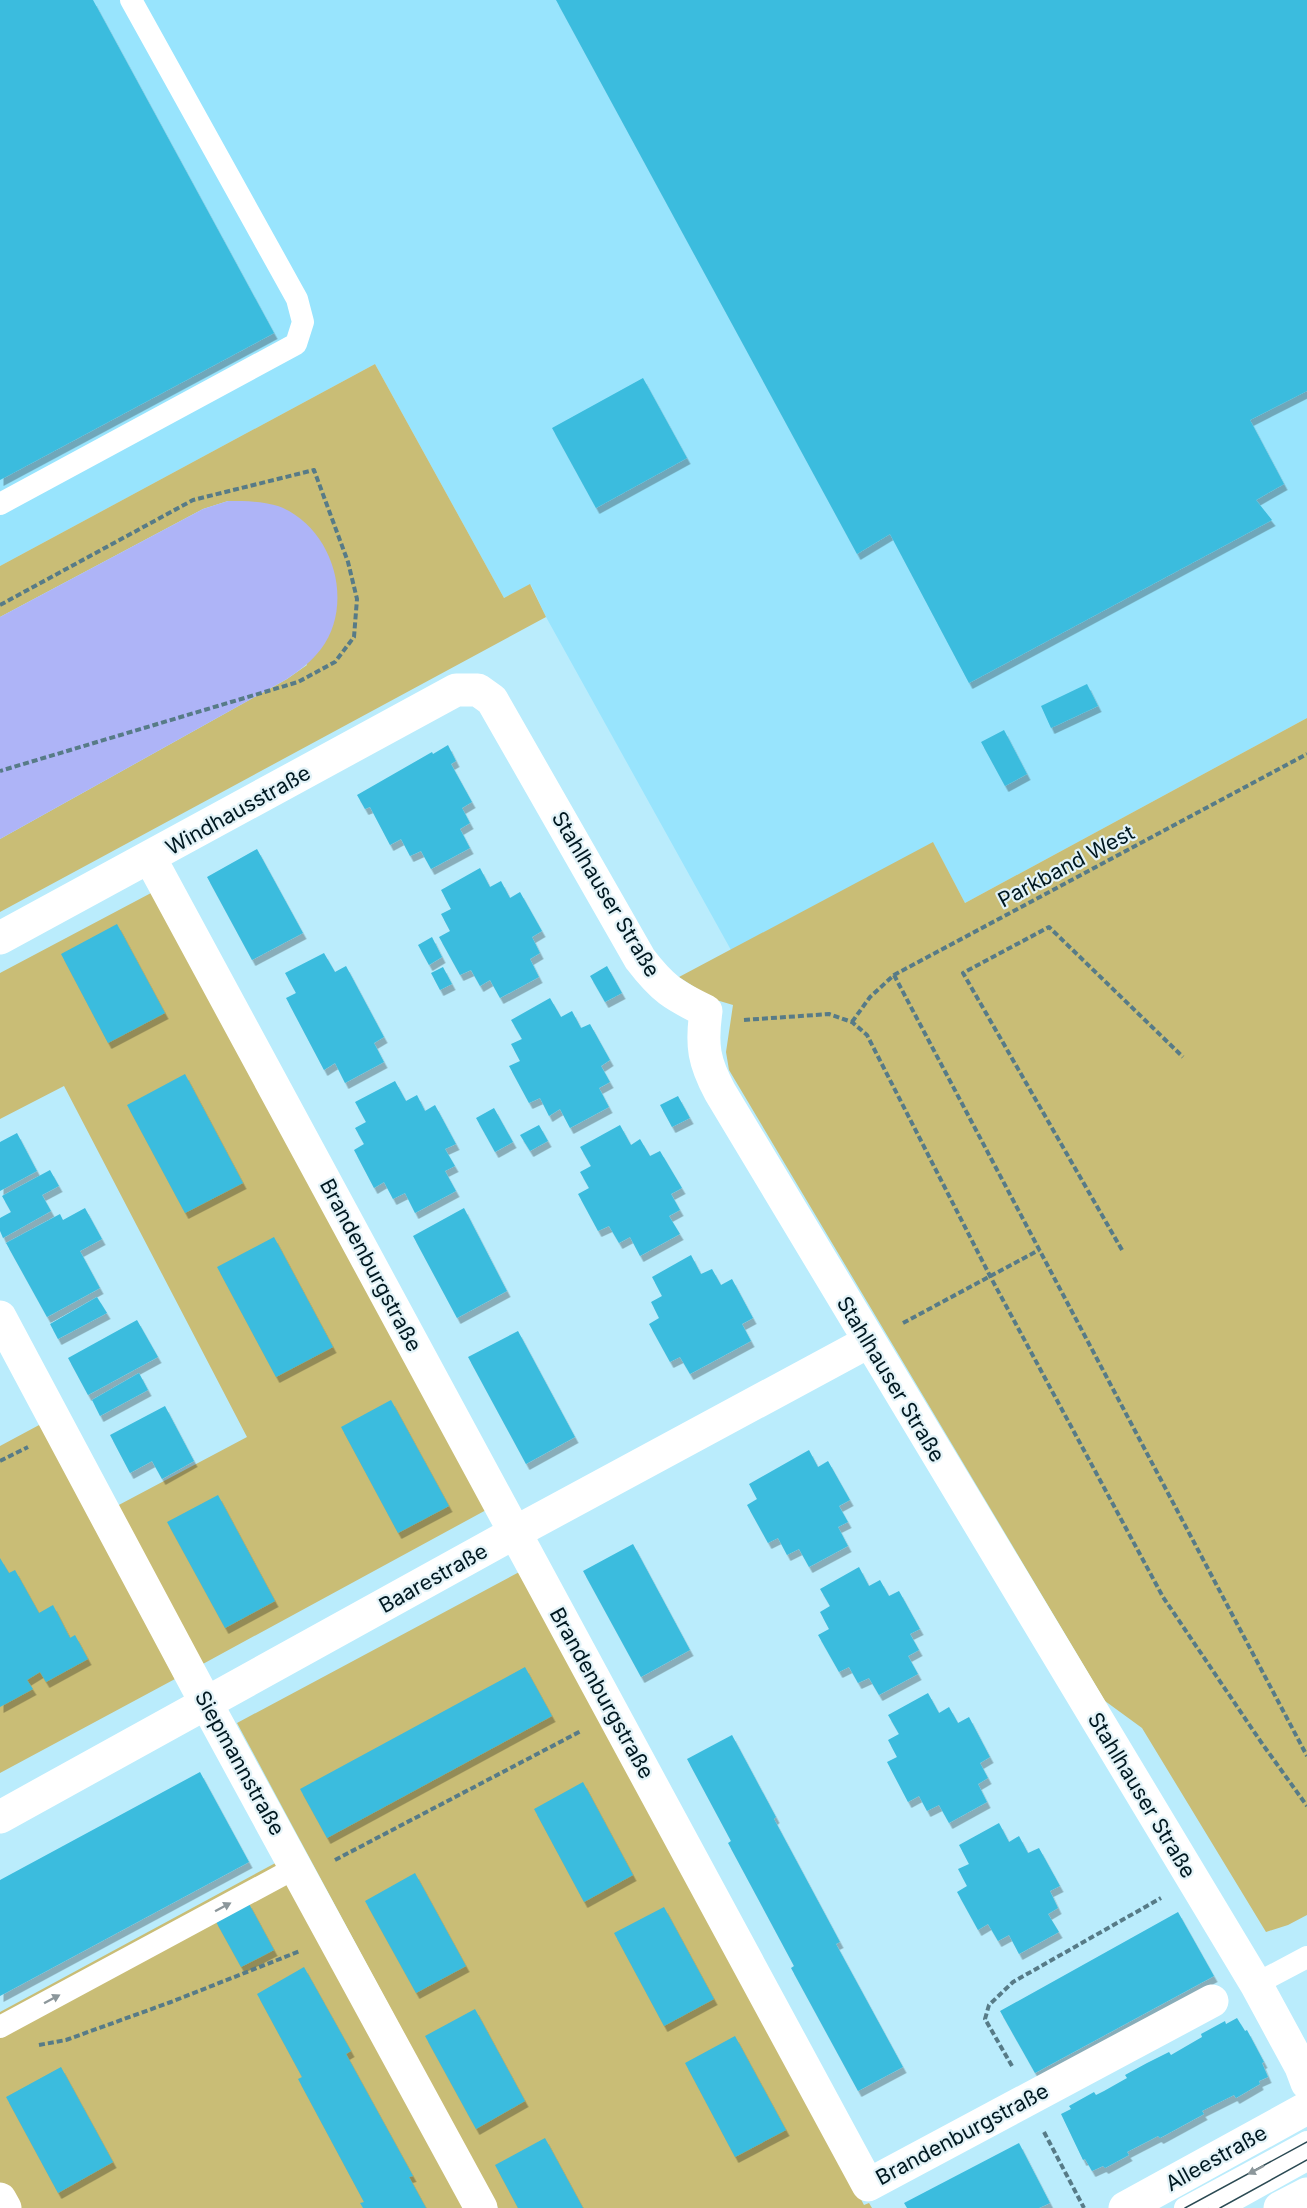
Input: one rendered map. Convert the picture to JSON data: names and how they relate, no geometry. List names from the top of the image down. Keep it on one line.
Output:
{"streets":{"street":["Windhausstraße","Stahlhauser Straße","Brandenburgstraße","Baarestraße","Siepmannstraße","Alleestraße"],"path":["Parkband West"]},"crossings":[["Windhausstraße","Stahlhauser Straße"],["Windhausstraße","Brandenburgstraße"],["Stahlhauser Straße","Baarestraße"],["Brandenburgstraße","Baarestraße"],["Baarestraße","Siepmannstraße"]]}
